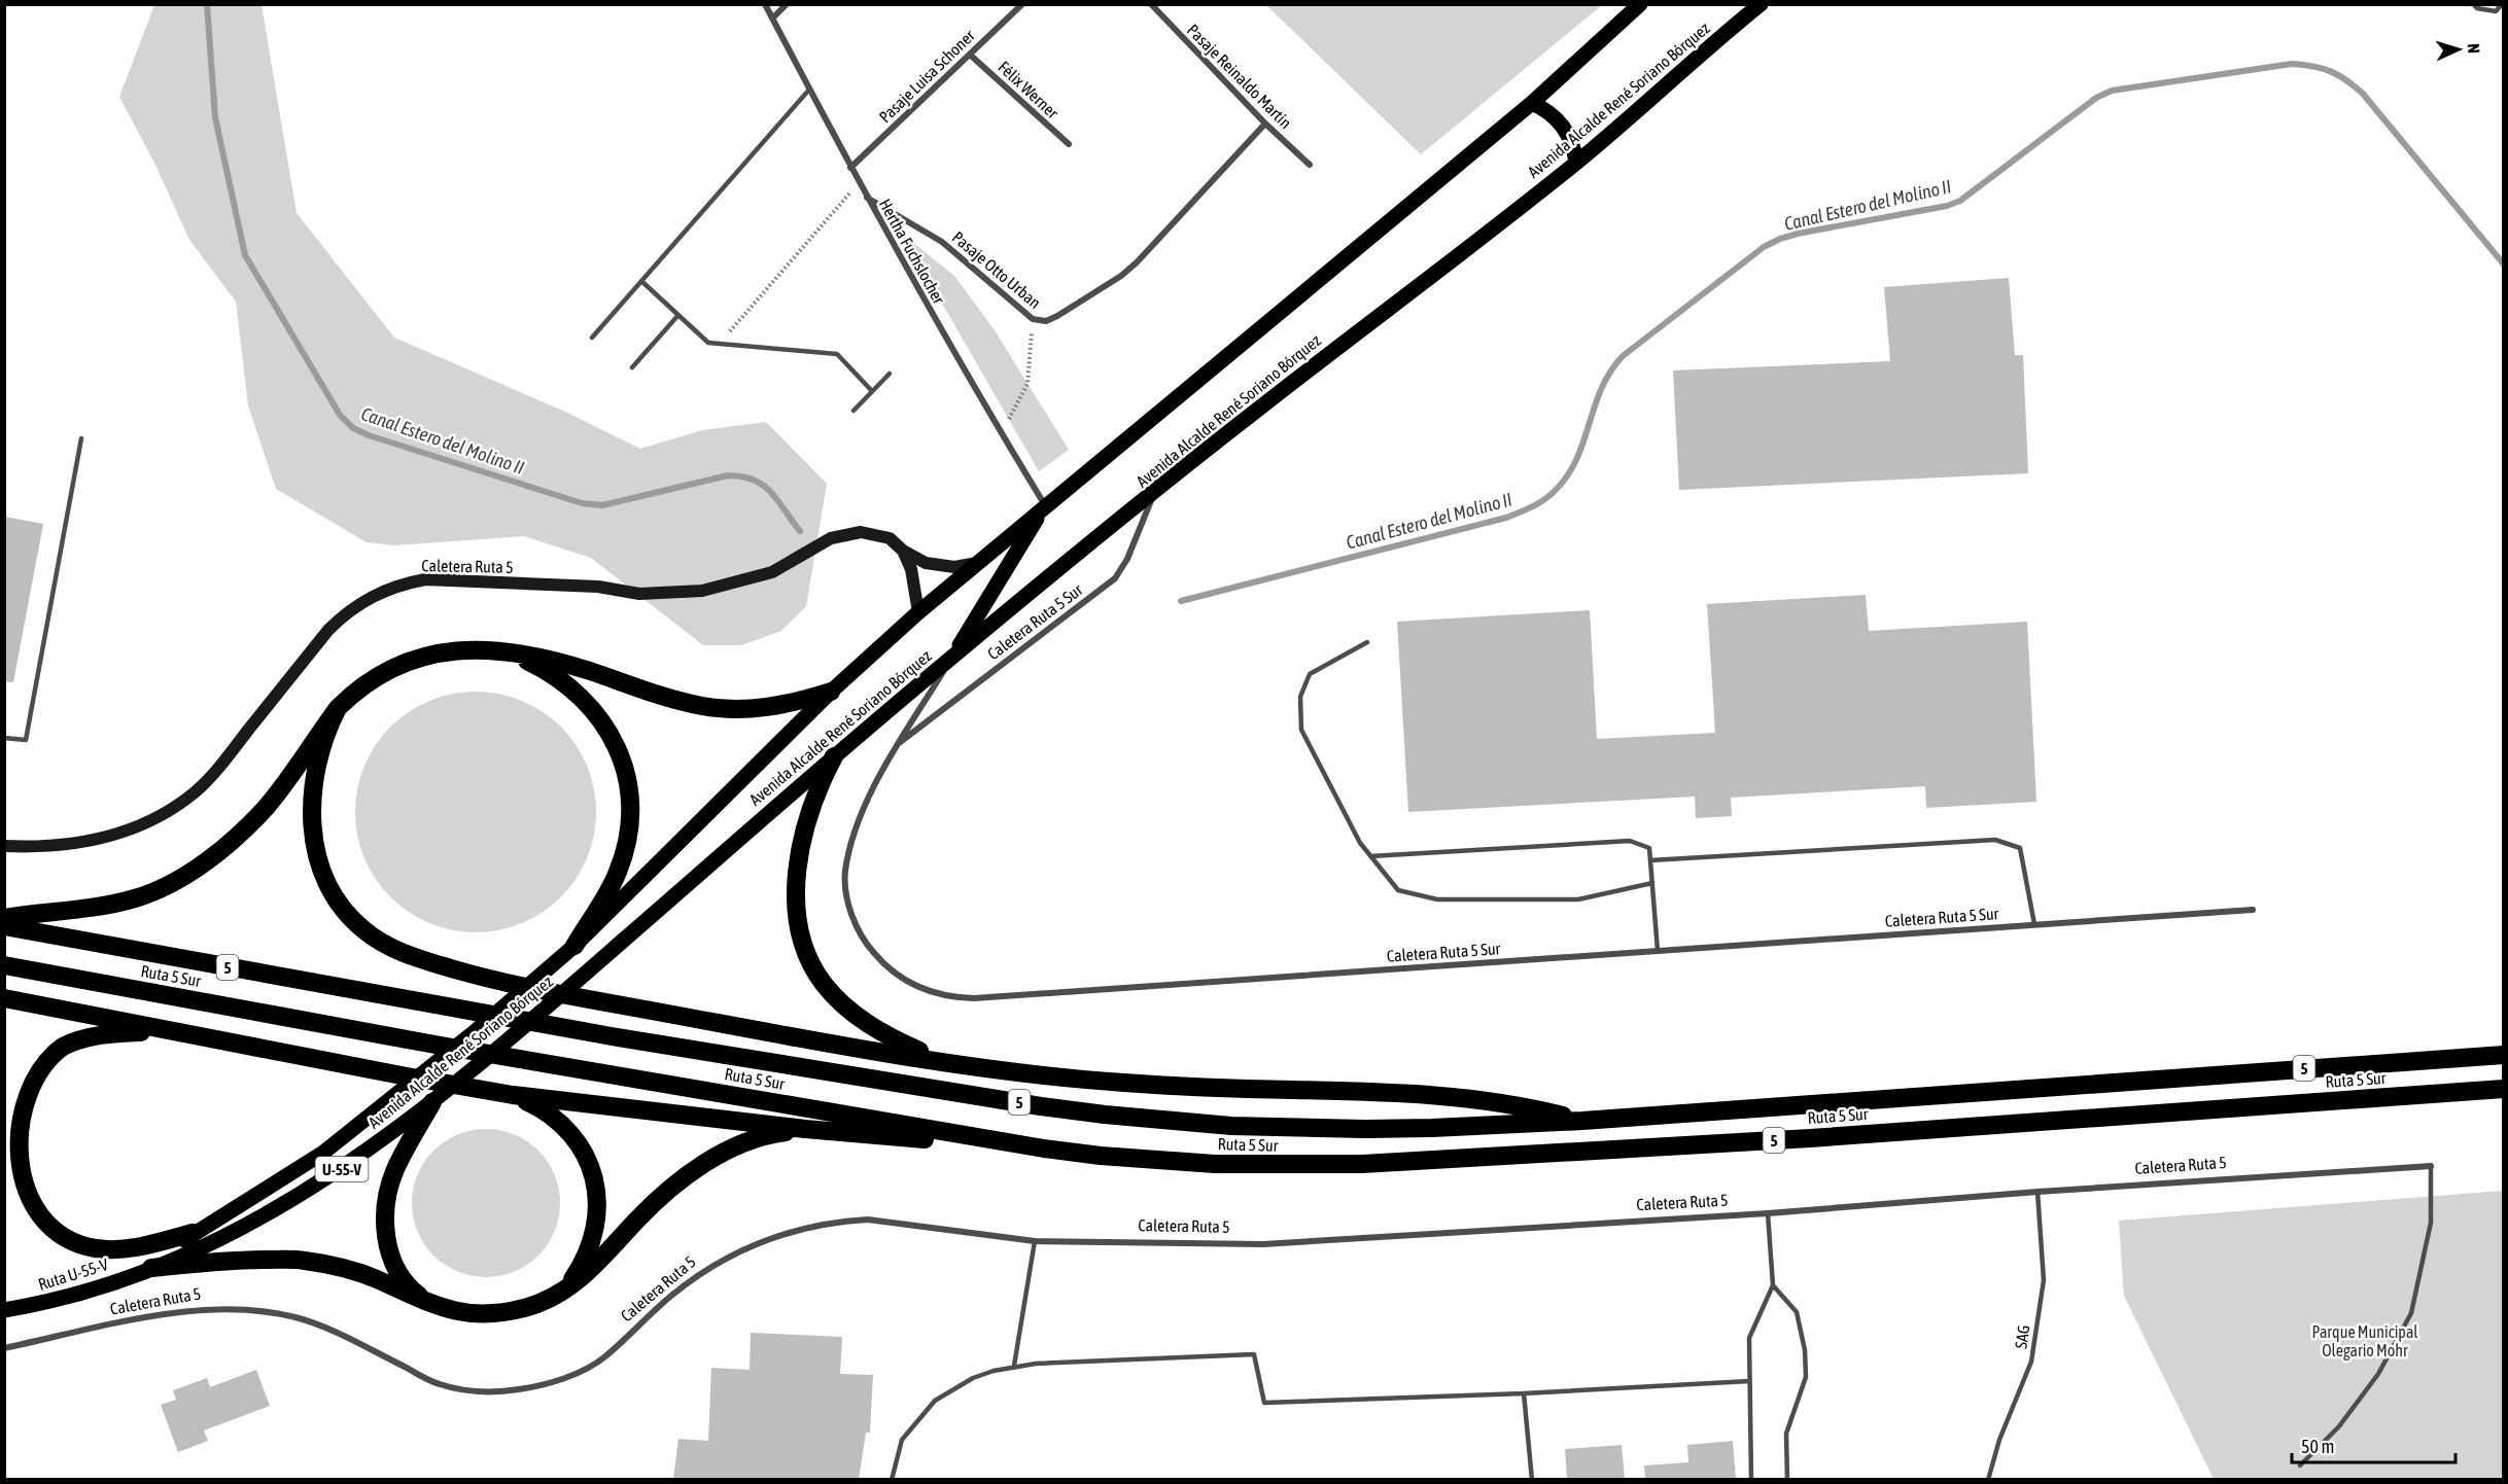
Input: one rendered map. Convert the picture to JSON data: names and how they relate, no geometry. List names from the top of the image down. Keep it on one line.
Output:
{"streets":{"highway":["5","Ruta 5 Sur"],"main road":["Avenida Alcalde René Soriano Bórquez","U-55-V","Ruta U-55-V"],"street":["Pasaje Luisa Schoner","Pasaje Reinaldo Martín","Félix Werner","Hertha Fuchslocher","Pasaje Otto Urban","Caletera Ruta 5","Caletera Ruta 5 Sur"],"lane":["SAG"]},"crossings":[["Pasaje Luisa Schoner","Félix Werner"],["Pasaje Luisa Schoner","Hertha Fuchslocher"],["Pasaje Reinaldo Martín","Pasaje Otto Urban"],["Avenida Alcalde René Soriano Bórquez","Hertha Fuchslocher"],["Avenida Alcalde René Soriano Bórquez","Caletera Ruta 5"],["Avenida Alcalde René Soriano Bórquez","Caletera Ruta 5 Sur"],["Avenida Alcalde René Soriano Bórquez","Ruta U-55-V"],["Hertha Fuchslocher","Pasaje Otto Urban"],["Caletera Ruta 5","SAG"]],"water":["Canal Estero del Molino II"],"parks":["Parque Municipal Olegario Mohr"],"scale_bar":"50 m","north":"right"}
